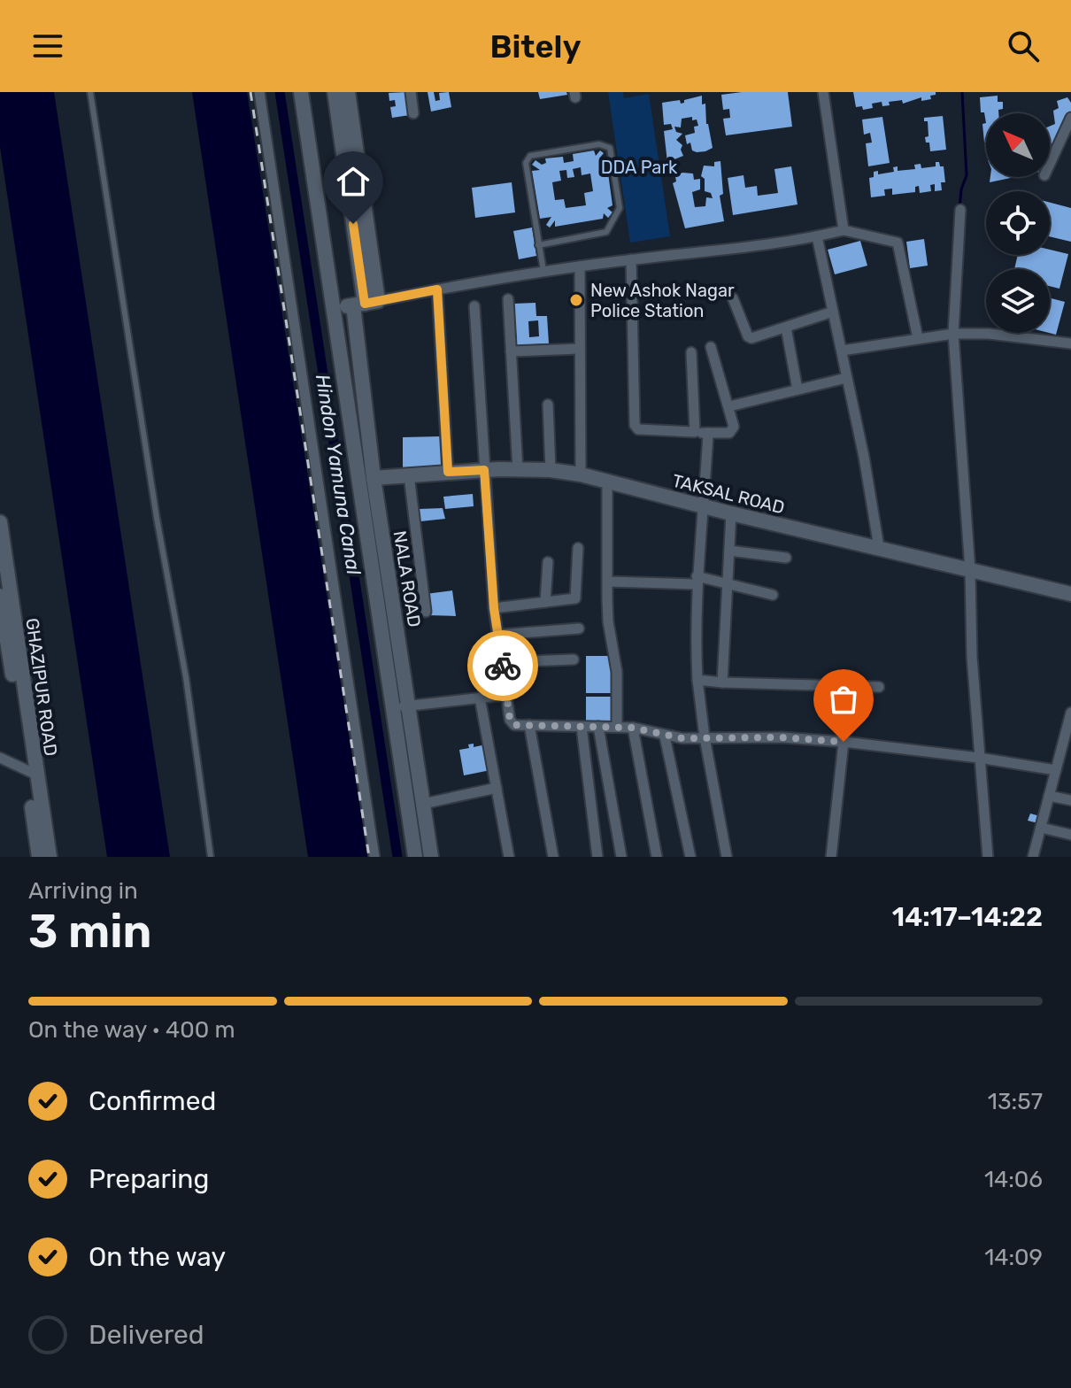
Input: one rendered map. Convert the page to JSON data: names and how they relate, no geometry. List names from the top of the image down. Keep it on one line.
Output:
{"streets":{"street":["TAKSAL ROAD","NALA ROAD","GHAZIPUR ROAD"]},"crossings":[["TAKSAL ROAD","NALA ROAD"]],"water":["Hindon Yamuna Canal"],"parks":["DDA Park"],"places":["New Ashok Nagar Police Station"],"north":"top left","page":{"header":"Bitely","heading":["3 min","Arriving in","14:17–14:22"],"bar":"On the way · 400 m","list":[["Confirmed","13:57"],["Preparing","14:06"],["On the way","14:09"],"Delivered"]}}
